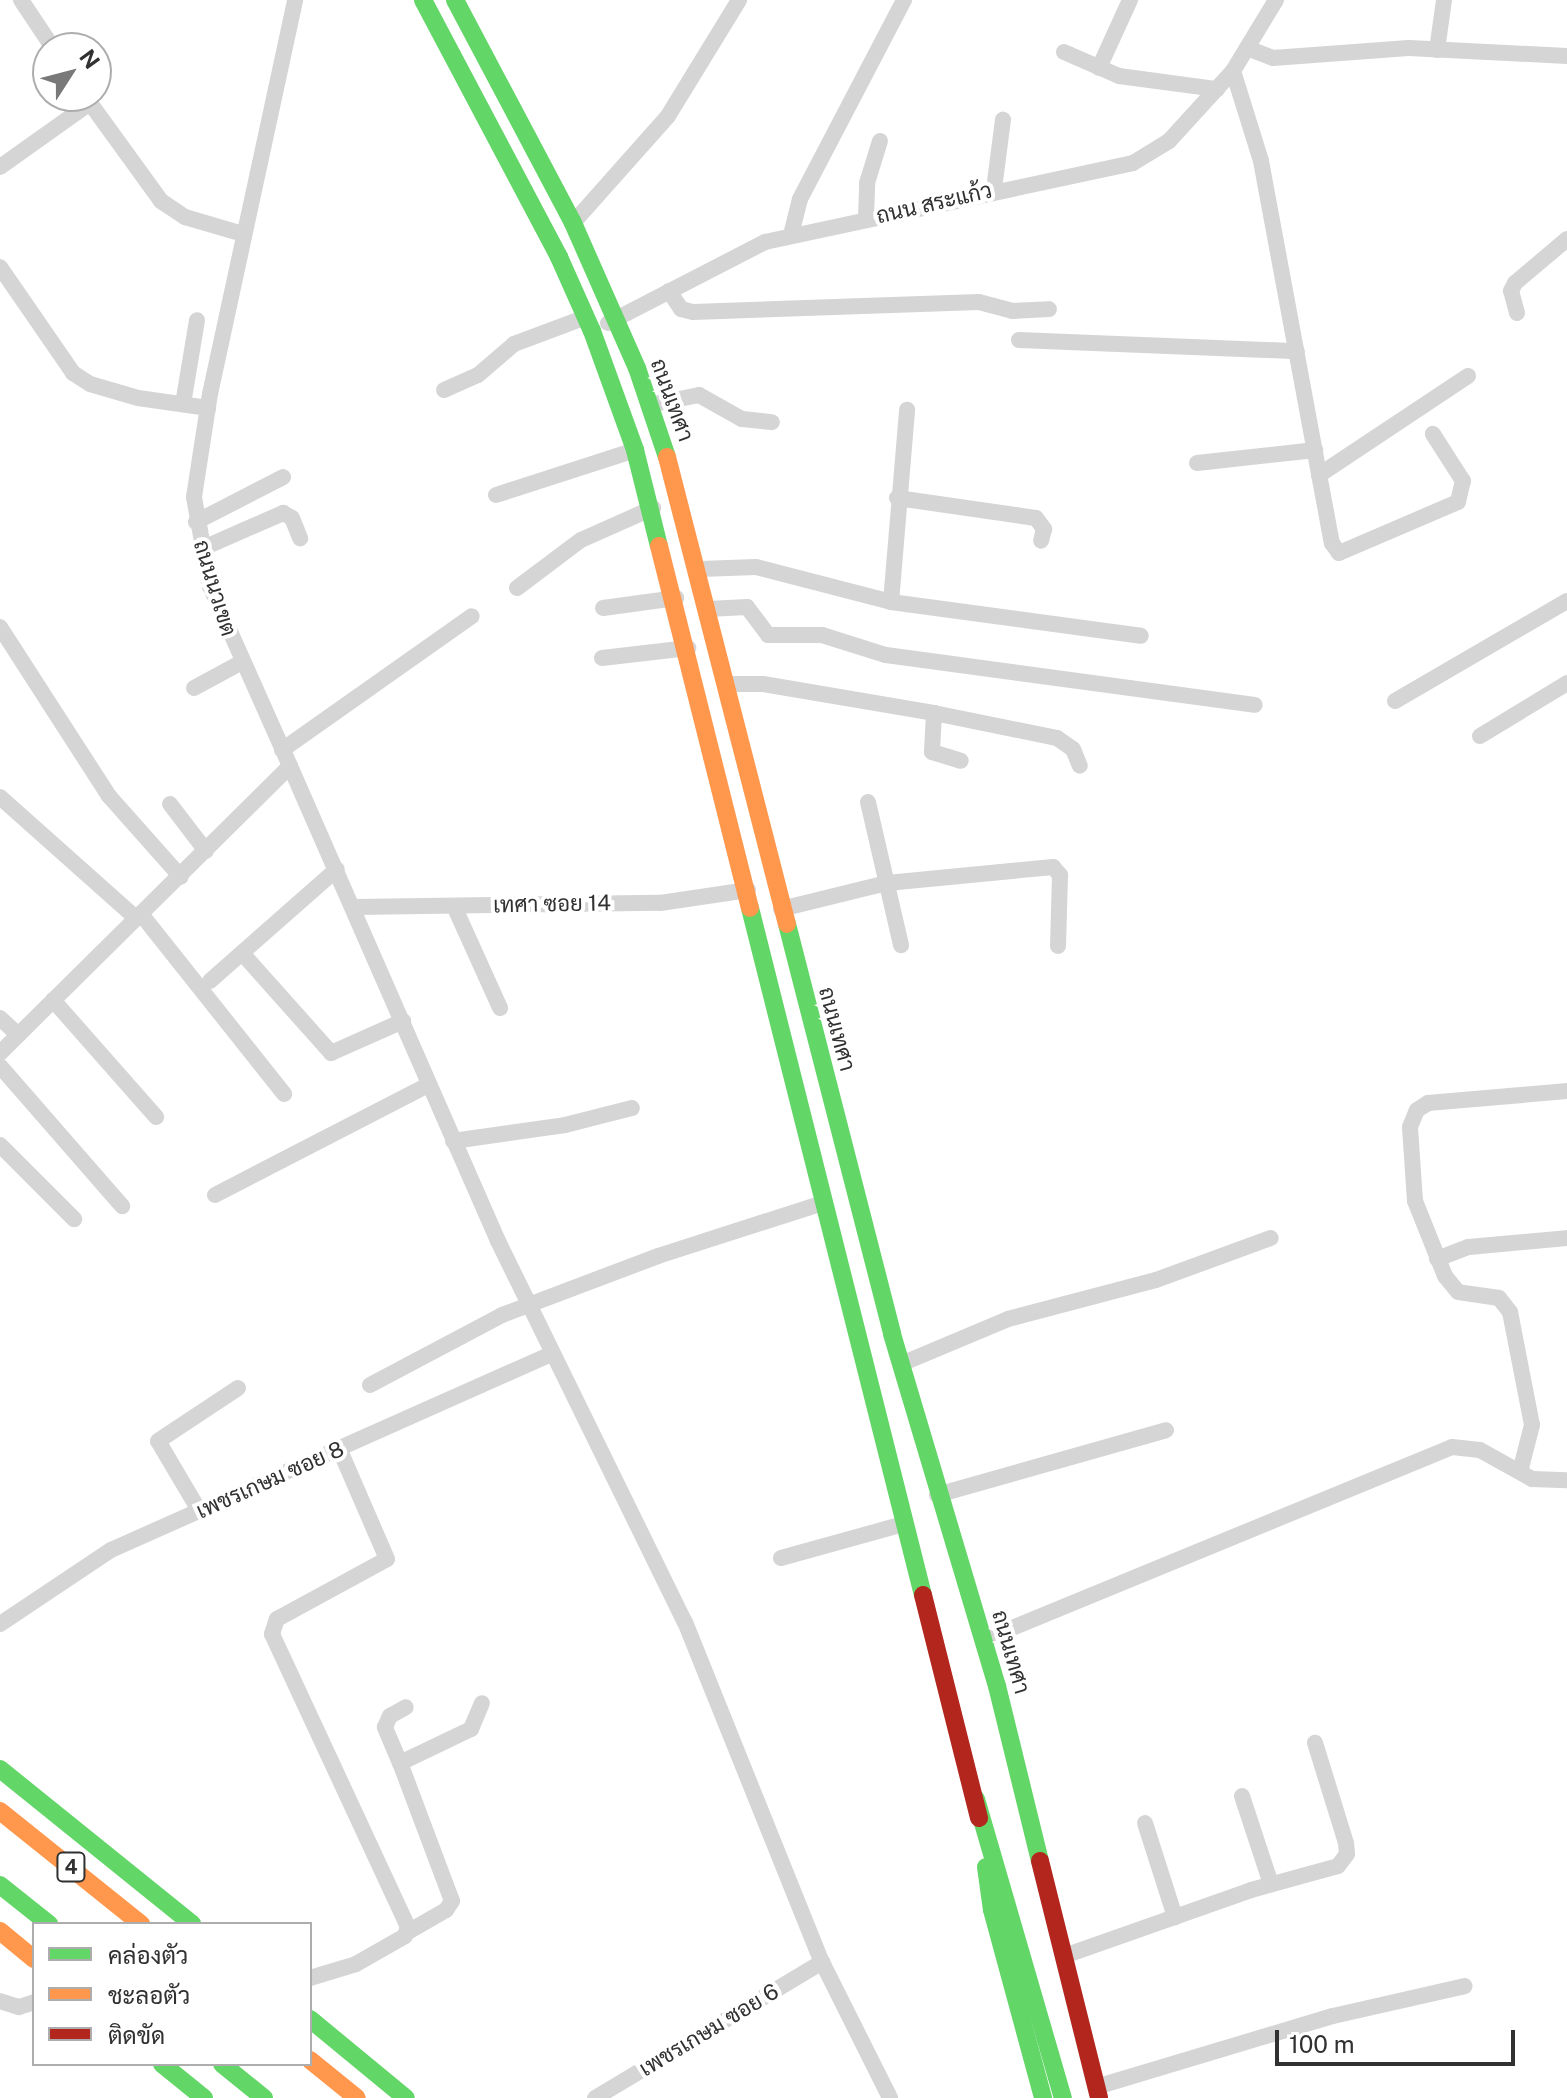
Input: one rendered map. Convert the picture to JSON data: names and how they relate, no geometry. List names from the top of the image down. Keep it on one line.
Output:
{"streets":{"main road":["ถนนเทศา","4"],"street":["ถนน สระแก้ว","ถนนนวเขต","เทศา ซอย 14","เพชรเกษม ซอย 8","เพชรเกษม ซอย 6"]},"crossings":[["ถนน สระแก้ว","ถนนเทศา"],["ถนนนวเขต","เทศา ซอย 14"],["ถนนนวเขต","เพชรเกษม ซอย 8"],["ถนนนวเขต","เพชรเกษม ซอย 6"]],"legend":["คล่องตัว","ชะลอตัว","ติดขัด"],"scale_bar":"100 m","north":"top right"}
